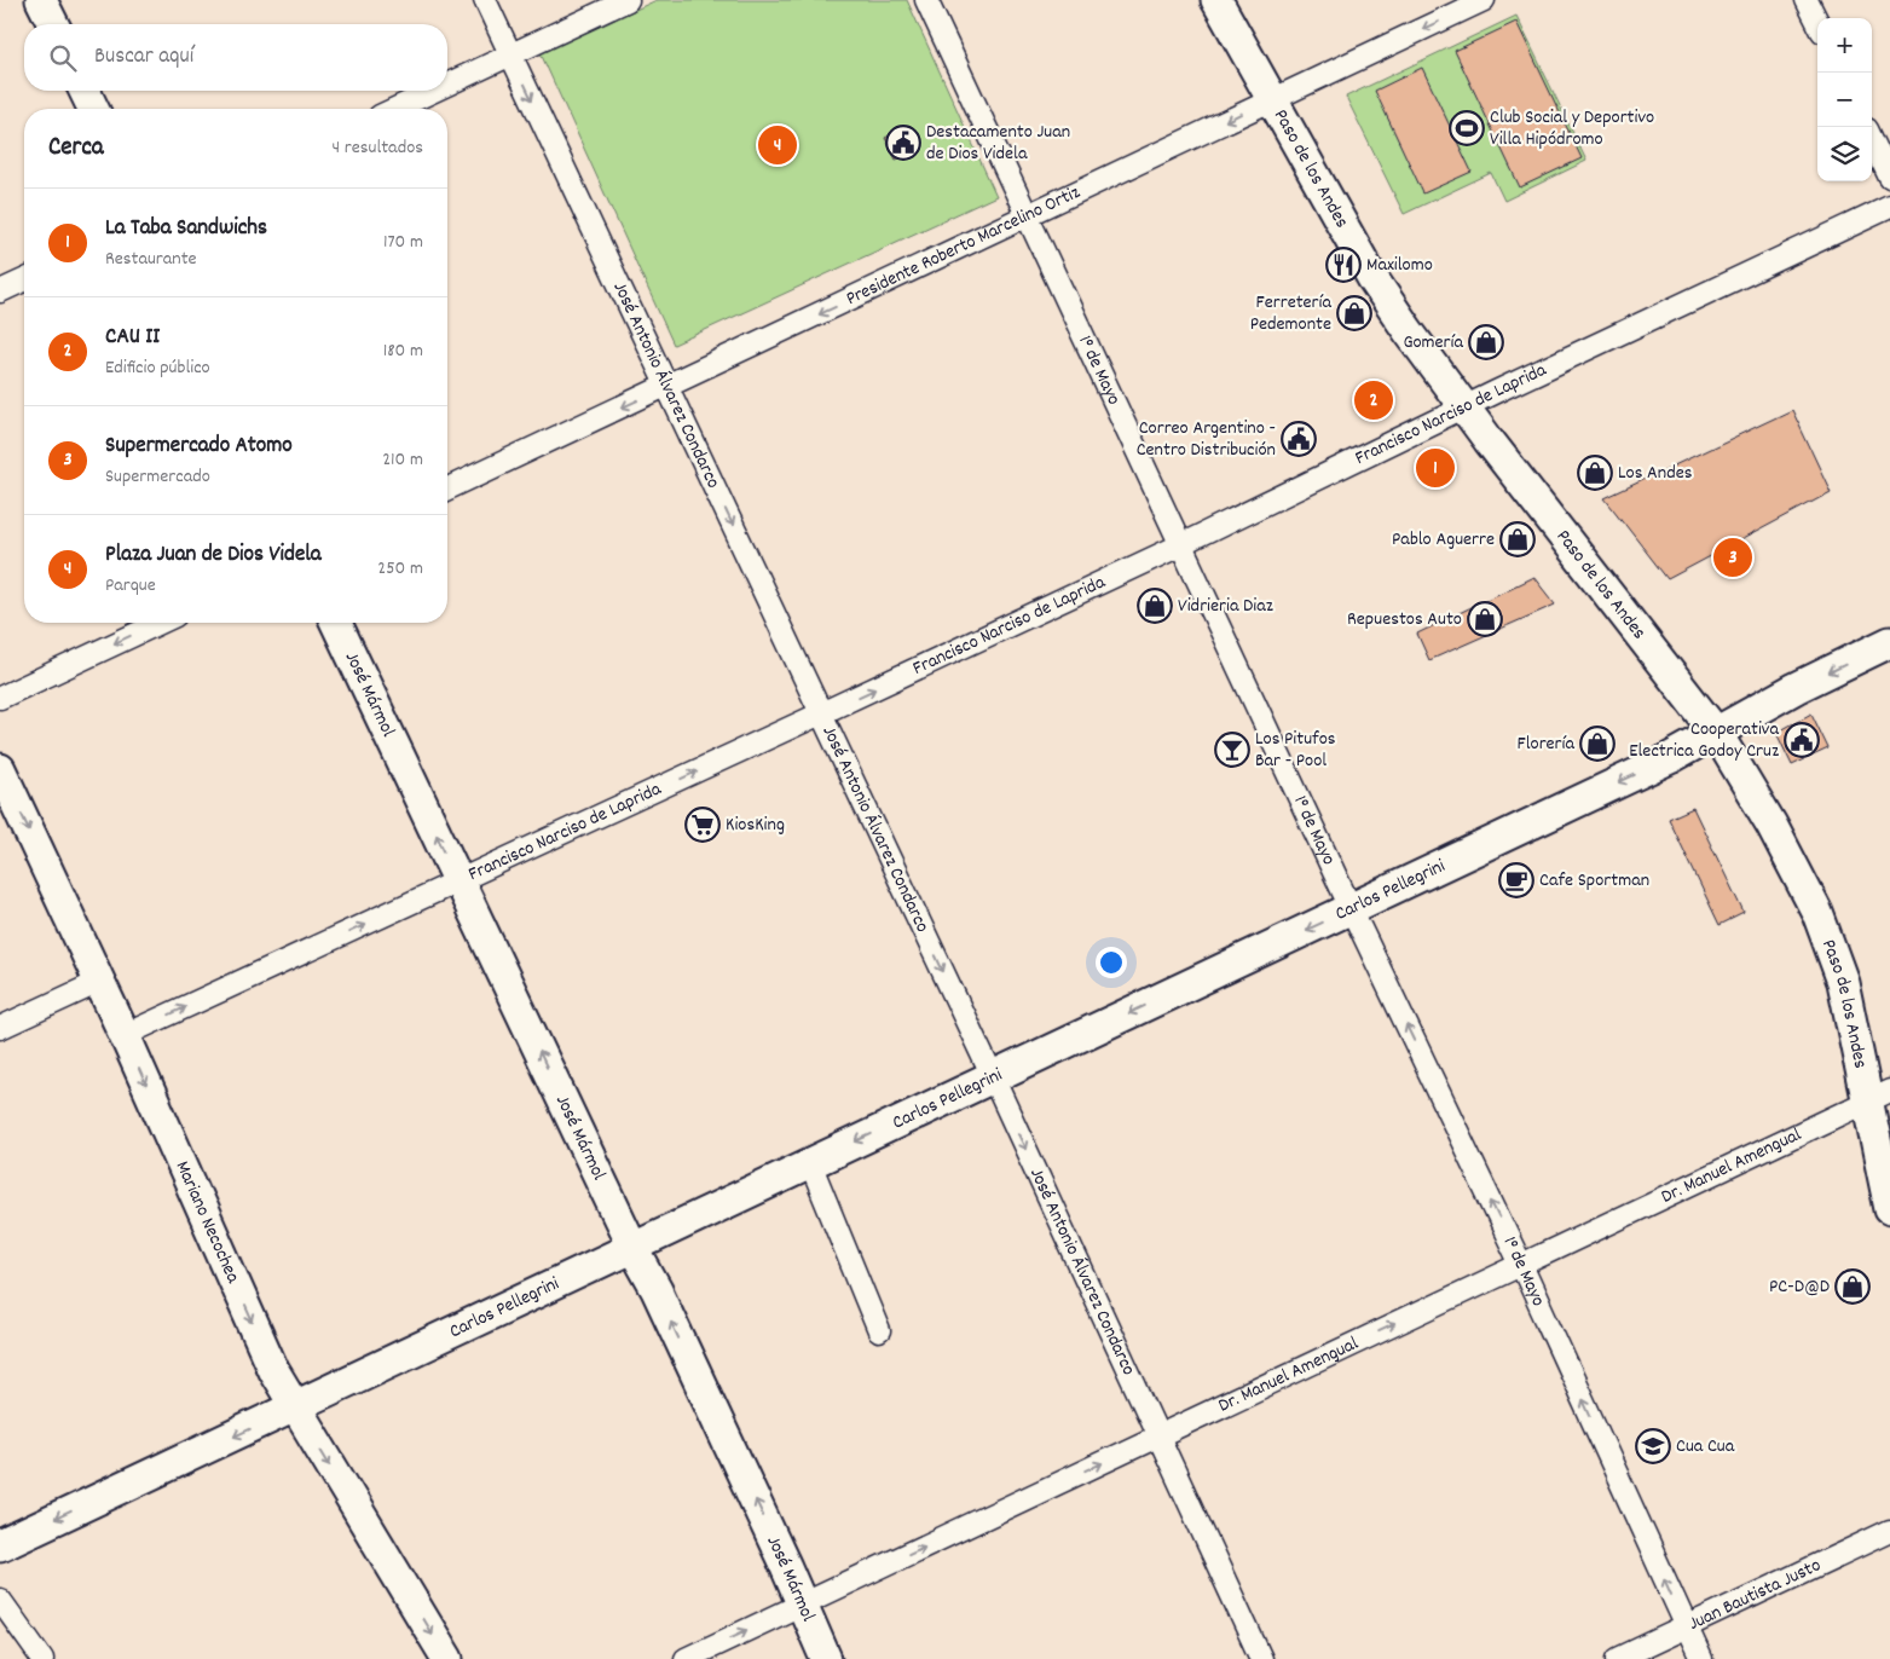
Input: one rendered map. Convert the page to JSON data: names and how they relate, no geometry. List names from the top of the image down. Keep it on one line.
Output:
{"streets":{"street":["Paso de los Andes","Presidente Roberto Marcelino Ortiz","1° de Mayo","José Antonio Álvarez Condarco","Francisco Narciso de Laprida","José Mármol","Carlos Pellegrini","Dr. Manuel Amengual","Mariano Necochea","Juan Bautista Justo"]},"crossings":[["Paso de los Andes","Presidente Roberto Marcelino Ortiz"],["Paso de los Andes","Francisco Narciso de Laprida"],["Paso de los Andes","Carlos Pellegrini"],["Paso de los Andes","Dr. Manuel Amengual"],["Presidente Roberto Marcelino Ortiz","1° de Mayo"],["Presidente Roberto Marcelino Ortiz","José Antonio Álvarez Condarco"],["1° de Mayo","Francisco Narciso de Laprida"],["1° de Mayo","Carlos Pellegrini"],["1° de Mayo","Dr. Manuel Amengual"],["1° de Mayo","Juan Bautista Justo"],["José Antonio Álvarez Condarco","Francisco Narciso de Laprida"],["José Antonio Álvarez Condarco","Carlos Pellegrini"],["José Antonio Álvarez Condarco","Dr. Manuel Amengual"],["Francisco Narciso de Laprida","José Mármol"],["Francisco Narciso de Laprida","Mariano Necochea"],["José Mármol","Carlos Pellegrini"],["José Mármol","Dr. Manuel Amengual"],["Carlos Pellegrini","Mariano Necochea"]],"one_way":["Presidente Roberto Marcelino Ortiz","1° de Mayo","José Antonio Álvarez Condarco","Francisco Narciso de Laprida","José Mármol","Carlos Pellegrini","Dr. Manuel Amengual","Mariano Necochea"],"places":{"sports":["Club Social y Deportivo Villa Hipódromo"],"public building":["Destacamento Juan de Dios Videla","Correo Argentino - Centro Distribución","Cooperativa Electrica Godoy Cruz"],"restaurant":["Maxilomo"],"shop":["Ferretería Pedemonte","Gomería","Los Andes","Pablo Aguerre","Vidrieria Diaz","Repuestos Auto","Florería","PC-D@D"],"bar":["Los Pitufos Bar - Pool"],"supermarket":["KiosKing"],"cafe":["Cafe Sportman"],"school or university":["Cua Cua"]},"page":{"map_buttons":["+","−"],"search":"Buscar aquí","heading":["Cerca","4 resultados"],"pins":["4","2","1","3"],"list":[{"mark":"1","name":"La Taba Sandwichs","note":"Restaurante","value":"170 m"},{"mark":"2","name":"CAU II","note":"Edificio público","value":"180 m"},{"mark":"3","name":"Supermercado Atomo","note":"Supermercado","value":"210 m"},{"mark":"4","name":"Plaza Juan de Dios Videla","note":"Parque","value":"250 m"}]}}
